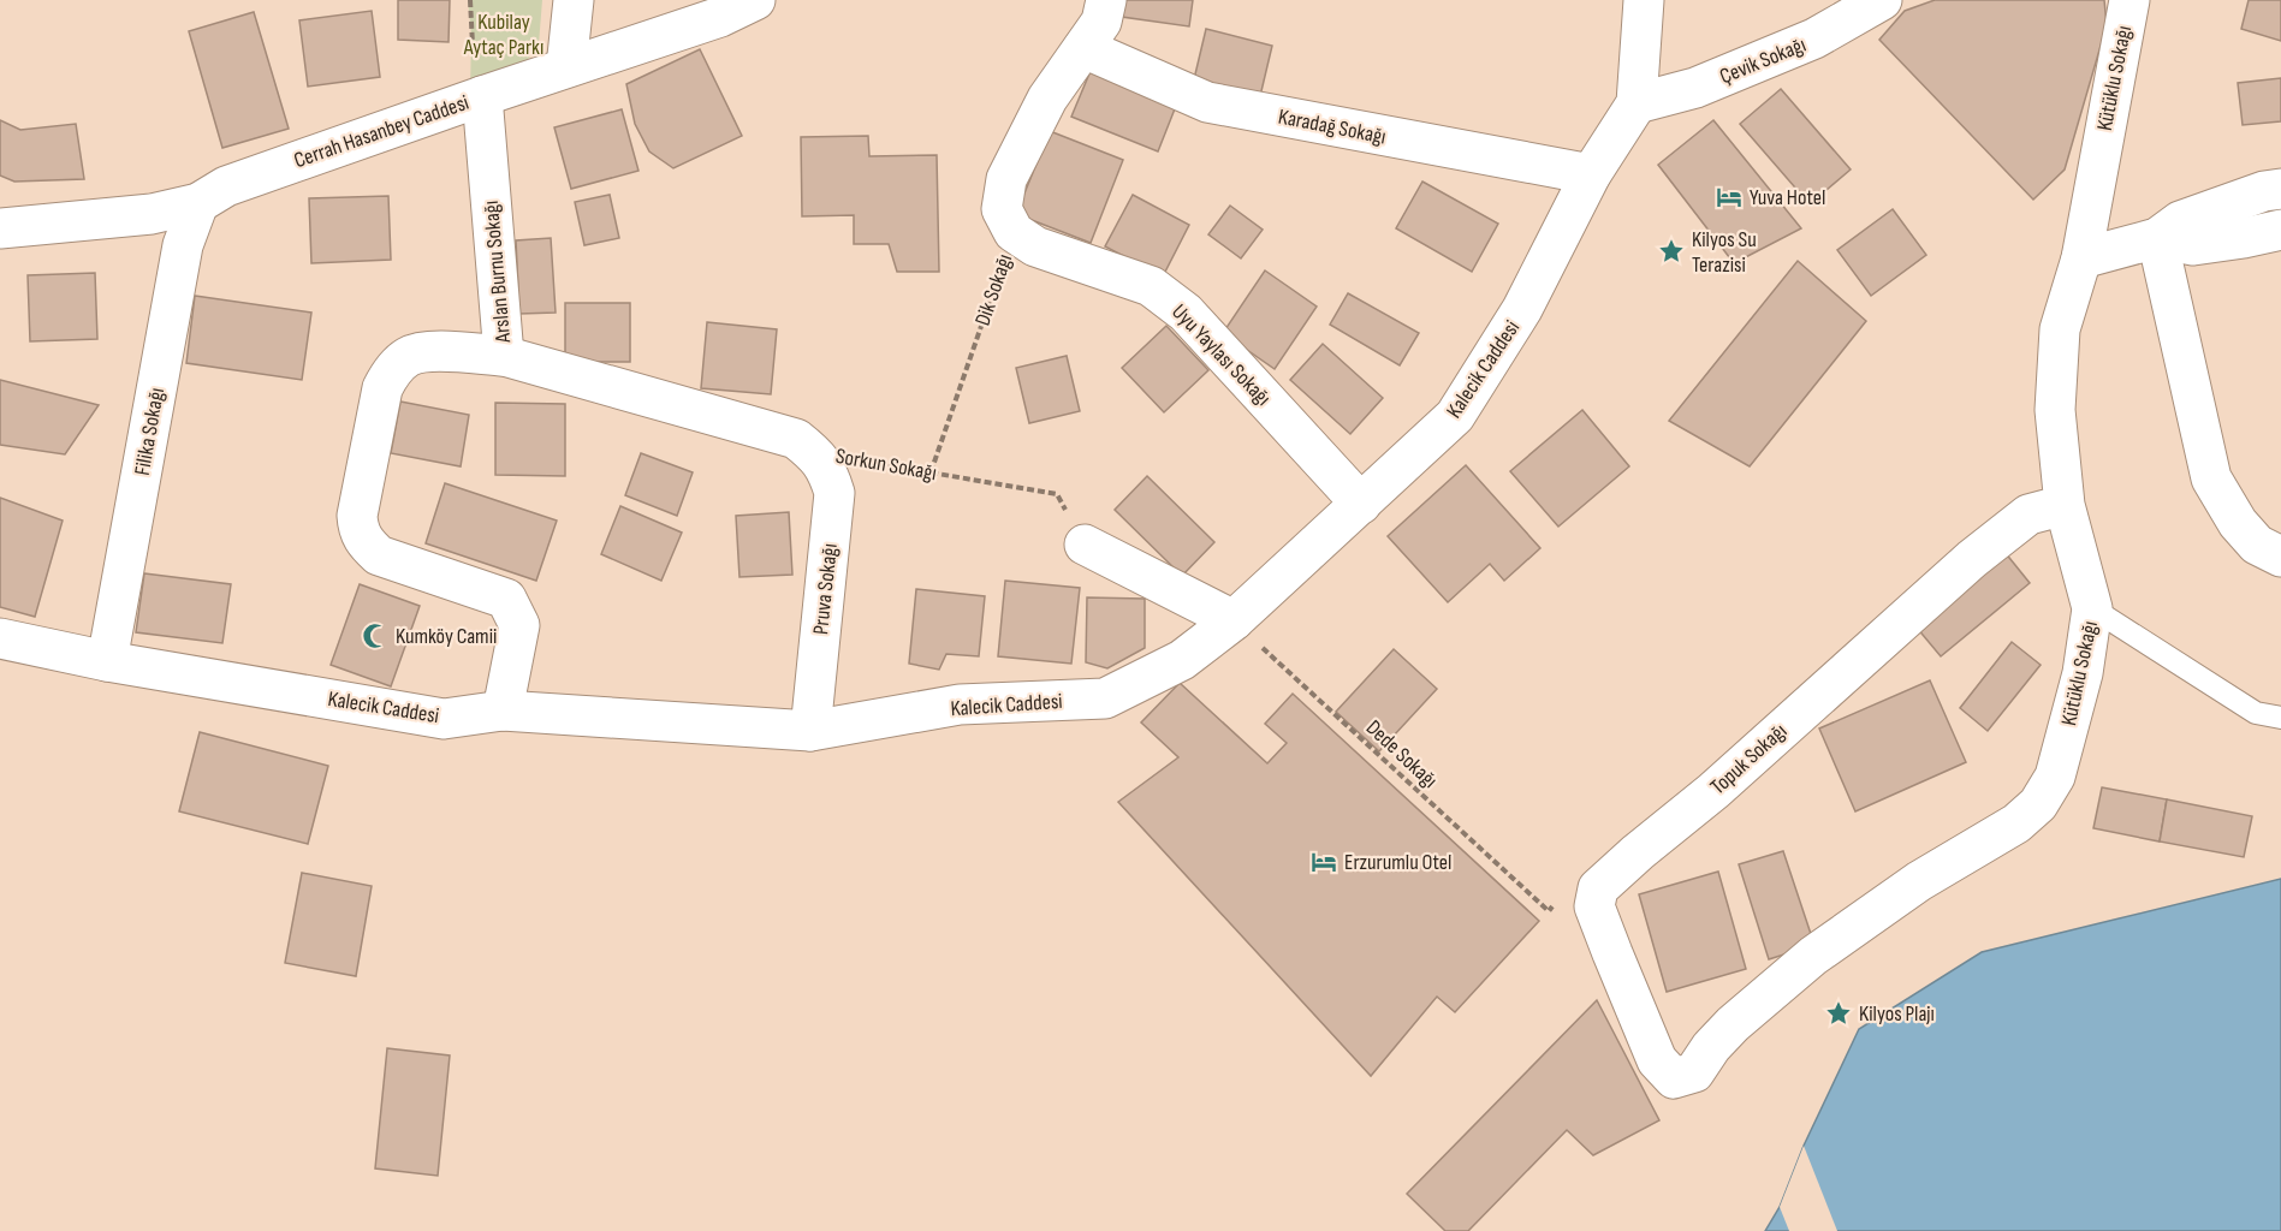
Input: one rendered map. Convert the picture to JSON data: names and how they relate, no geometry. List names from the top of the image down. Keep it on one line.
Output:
{"streets":{"street":["Çevik Sokağı","Kütüklu Sokağı","Karadağ Sokağı","Cerrah Hasanbey Caddesi","Arslan Burnu Sokağı","Dik Sokağı","Uyu Yaylası Sokağı","Kalecik Caddesi","Filika Sokağı","Sorkun Sokağı","Pruva Sokağı","Topuk Sokağı"],"path":["Dede Sokağı"]},"crossings":[["Çevik Sokağı","Kalecik Caddesi"],["Kütüklu Sokağı","Topuk Sokağı"],["Karadağ Sokağı","Dik Sokağı"],["Karadağ Sokağı","Kalecik Caddesi"],["Cerrah Hasanbey Caddesi","Arslan Burnu Sokağı"],["Cerrah Hasanbey Caddesi","Filika Sokağı"],["Arslan Burnu Sokağı","Kalecik Caddesi"],["Arslan Burnu Sokağı","Sorkun Sokağı"],["Dik Sokağı","Uyu Yaylası Sokağı"],["Dik Sokağı","Sorkun Sokağı"],["Uyu Yaylası Sokağı","Kalecik Caddesi"],["Kalecik Caddesi","Filika Sokağı"],["Kalecik Caddesi","Pruva Sokağı"],["Kalecik Caddesi","Dede Sokağı"],["Sorkun Sokağı","Pruva Sokağı"]],"parks":["Kubilay Aytaç Parkı"],"places":{"hotel":["Yuva Hotel","Erzurumlu Otel"],"place":["Kilyos Su Terazisi","Kilyos Plajı"],"mosque":["Kumköy Camii"]}}
